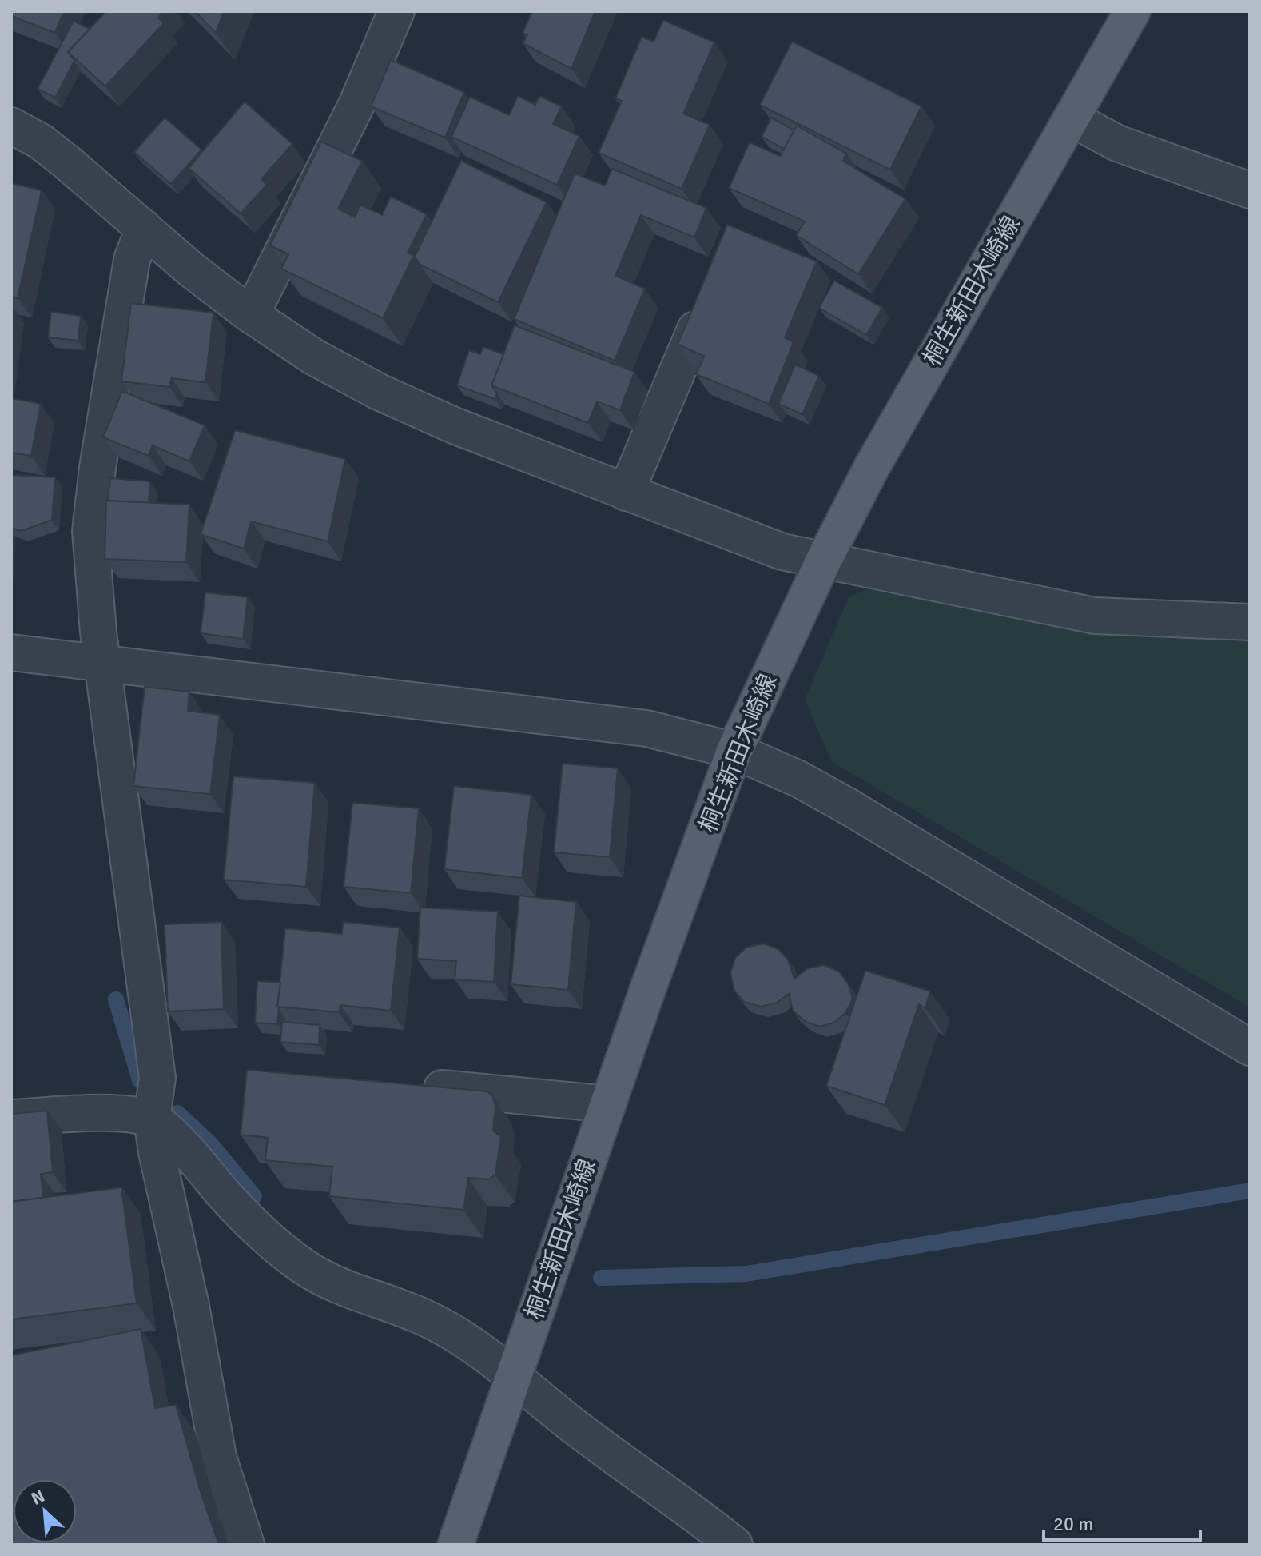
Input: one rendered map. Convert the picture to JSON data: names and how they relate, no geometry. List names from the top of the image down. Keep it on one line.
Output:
{"streets":{"main road":["桐生新田木崎線"]},"scale_bar":"20 m","north":"top left"}
